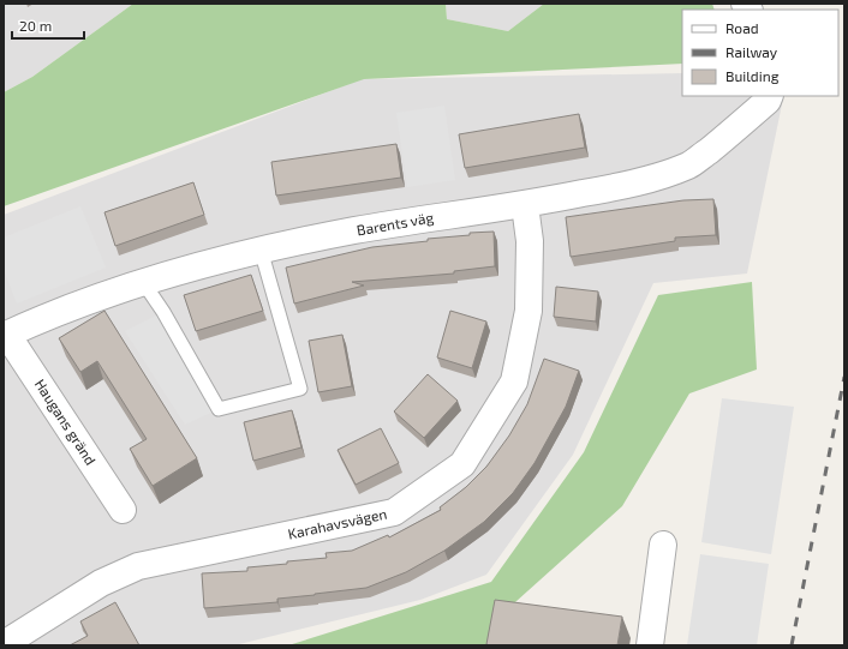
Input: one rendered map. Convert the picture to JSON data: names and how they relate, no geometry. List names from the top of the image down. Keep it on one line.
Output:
{"streets":{"street":["Barents väg","Haugans gränd","Karahavsvägen"]},"crossings":[["Barents väg","Haugans gränd"],["Barents väg","Karahavsvägen"]],"legend":["Road","Railway","Building"],"scale_bar":"20 m"}
